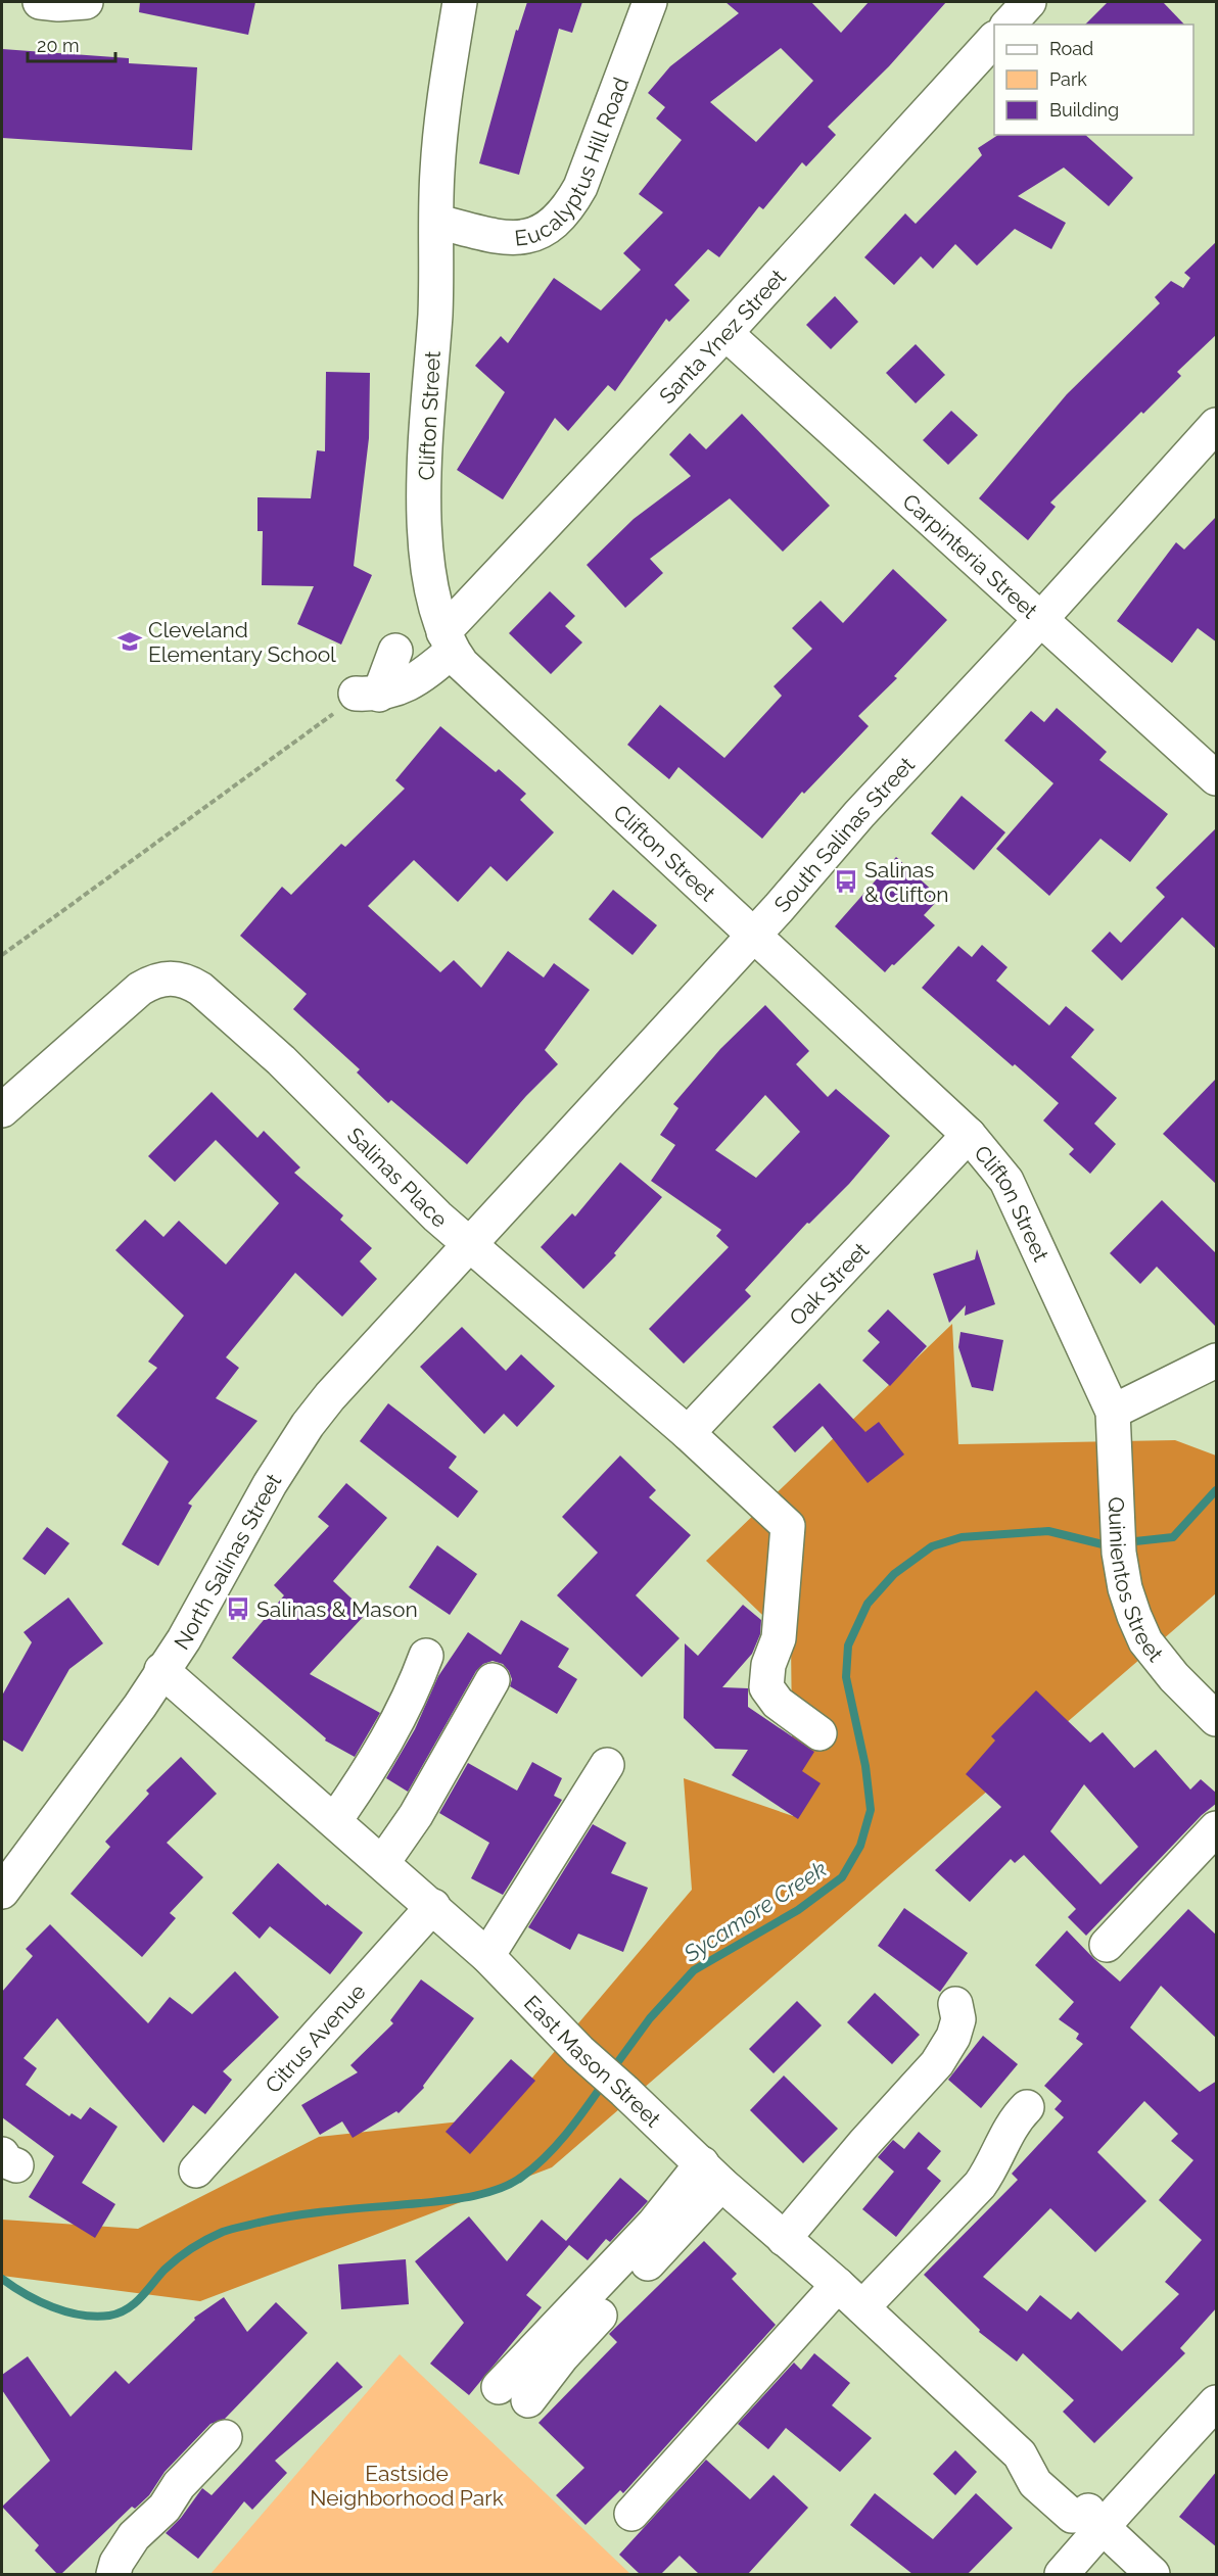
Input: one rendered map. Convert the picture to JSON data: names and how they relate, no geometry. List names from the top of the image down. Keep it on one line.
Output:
{"streets":{"street":["Eucalyptus Hill Road","Santa Ynez Street","Clifton Street","Carpinteria Street","South Salinas Street","Salinas Place","Oak Street","North Salinas Street","Quinientos Street","Citrus Avenue","East Mason Street"]},"crossings":[["Eucalyptus Hill Road","Clifton Street"],["Santa Ynez Street","Clifton Street"],["Santa Ynez Street","Carpinteria Street"],["Clifton Street","South Salinas Street"],["Clifton Street","Oak Street"],["Clifton Street","Quinientos Street"],["Carpinteria Street","South Salinas Street"],["South Salinas Street","Salinas Place"],["South Salinas Street","North Salinas Street"],["Salinas Place","Oak Street"],["Salinas Place","North Salinas Street"],["North Salinas Street","East Mason Street"],["Citrus Avenue","East Mason Street"]],"water":["Sycamore Creek"],"parks":["Eastside Neighborhood Park"],"places":{"school or university":["Cleveland Elementary School"],"bus stop":["Salinas & Clifton","Salinas & Mason"]},"legend":["Road","Park","Building"],"scale_bar":"20 m"}
